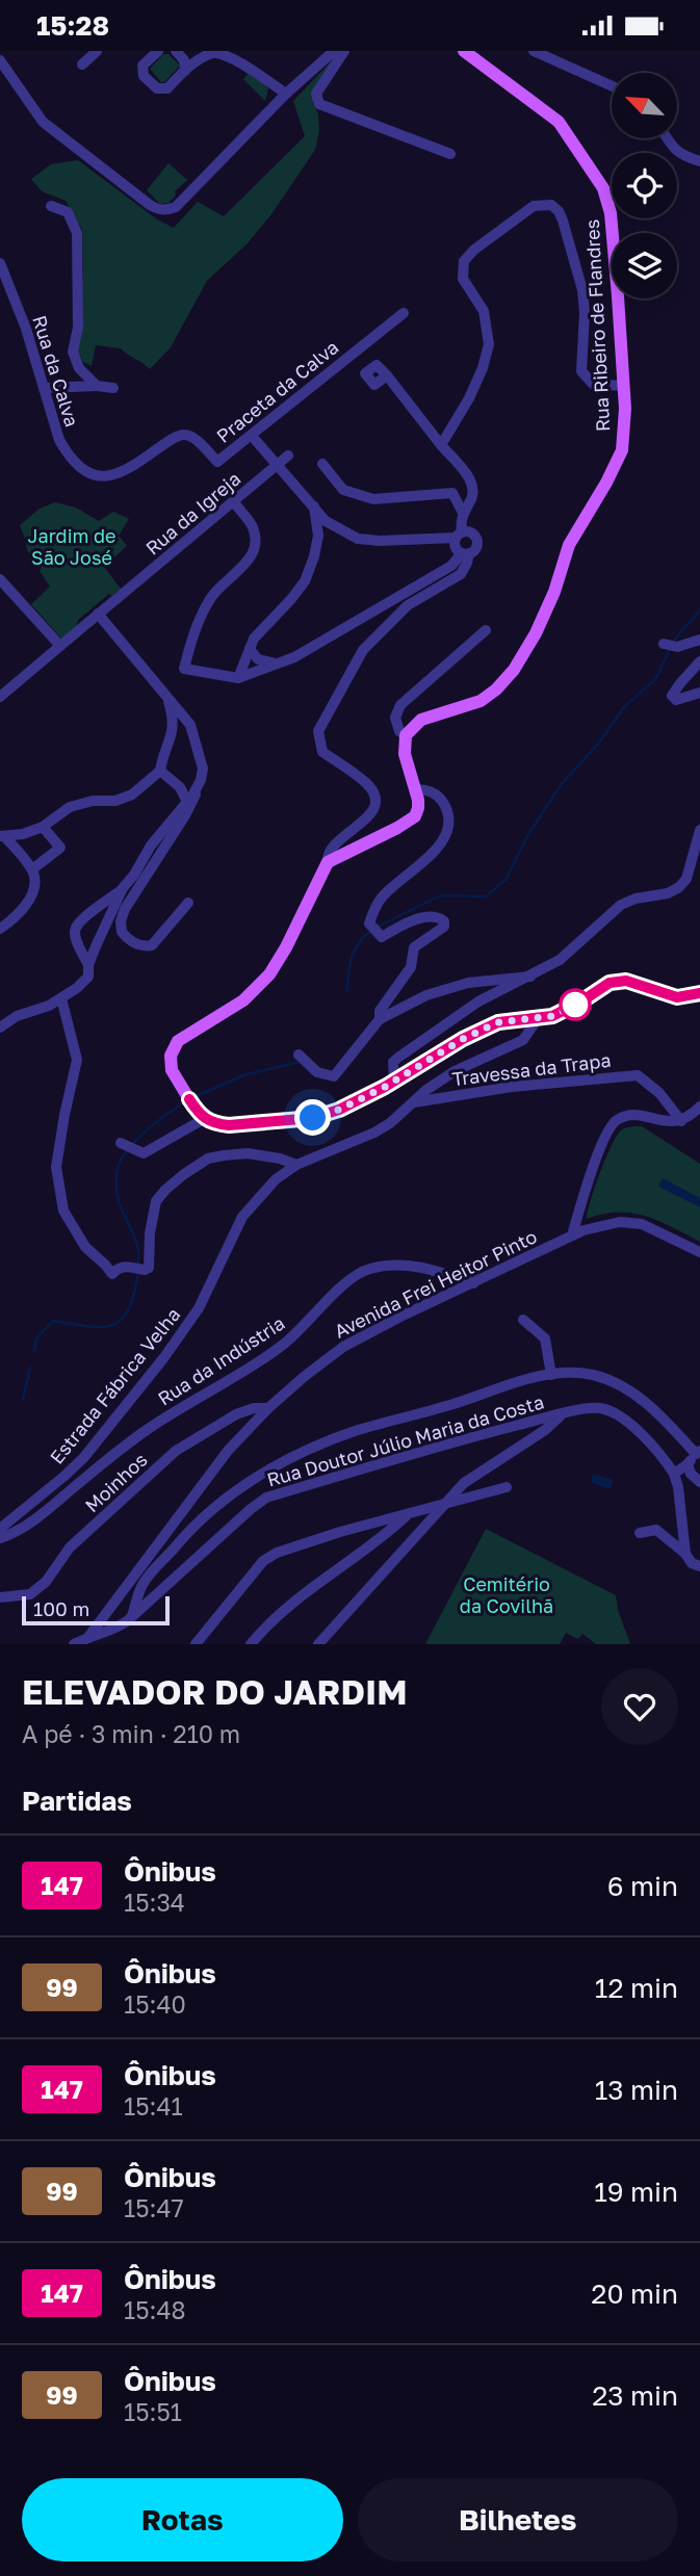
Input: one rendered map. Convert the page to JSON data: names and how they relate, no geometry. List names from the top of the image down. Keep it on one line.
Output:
{"streets":{"main road":["Rua Ribeiro de Flandres"],"street":["Rua da Calva","Praceta da Calva","Rua da Igreja","Travessa da Trapa","Avenida Frei Heitor Pinto","Rua da Indústria","Estrada Fábrica Velha","Rua Doutor Júlio Maria da Costa","Moinhos"]},"crossings":[["Rua da Calva","Praceta da Calva"],["Travessa da Trapa","Estrada Fábrica Velha"],["Avenida Frei Heitor Pinto","Rua da Indústria"],["Avenida Frei Heitor Pinto","Rua Doutor Júlio Maria da Costa"],["Avenida Frei Heitor Pinto","Moinhos"]],"parks":["Jardim de São José","Cemitério da Covilhã"],"lines":["bus line 147"],"scale_bar":"100 m","north":"top left","page":{"status":"15:28","scale":"100 m","heading":[["ELEVADOR DO JARDIM","A pé · 3 min · 210 m"],"Partidas"],"list":[{"mark":"147","name":"Ônibus","note":"15:34","value":"6 min"},{"mark":"99","name":"Ônibus","note":"15:40","value":"12 min"},{"mark":"147","name":"Ônibus","note":"15:41","value":"13 min"},{"mark":"99","name":"Ônibus","note":"15:47","value":"19 min"},{"mark":"147","name":"Ônibus","note":"15:48","value":"20 min"},{"mark":"99","name":"Ônibus","note":"15:51","value":"23 min"}],"buttons":["Rotas","Bilhetes"]}}
